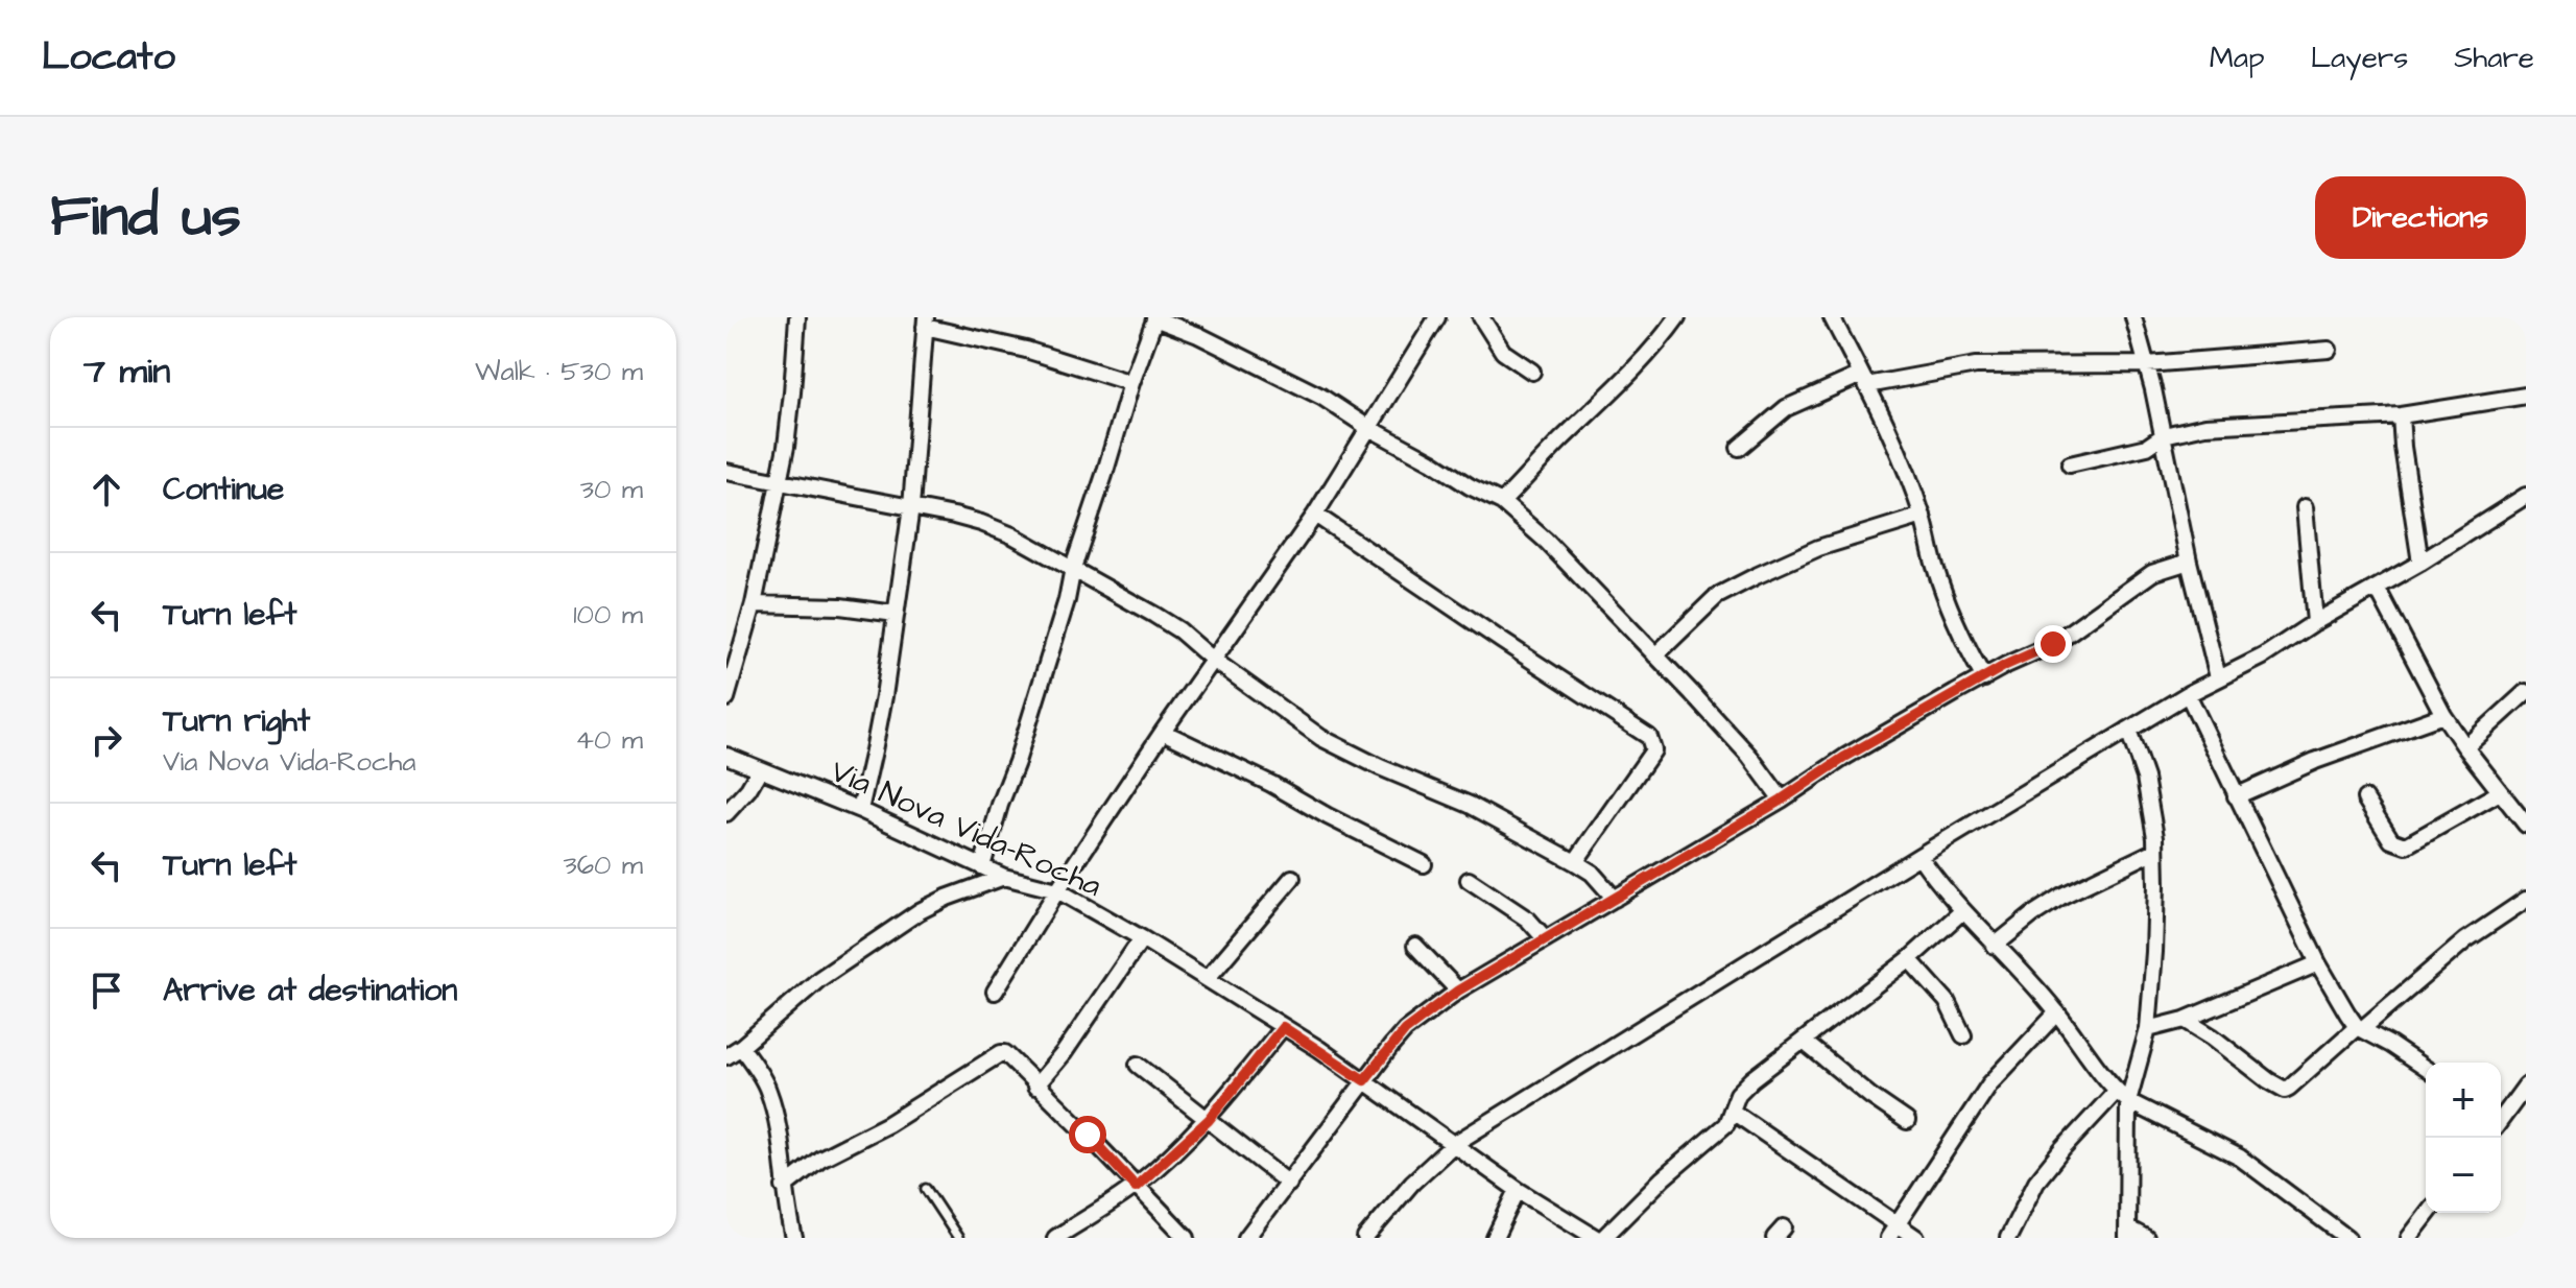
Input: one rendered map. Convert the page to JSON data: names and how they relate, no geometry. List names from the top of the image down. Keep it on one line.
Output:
{"streets":{"street":["Via Nova Vida-Rocha"]},"page":{"header":"Locato","nav":["Map","Layers","Share"],"title":"Find us","buttons":"Directions","heading":["7 min","Walk · 530 m"],"list":[["Continue","30 m"],["Turn left","100 m"],["Turn right","Via Nova Vida-Rocha","40 m"],["Turn left","360 m"],"Arrive at destination"],"map_buttons":["+","−"]}}
